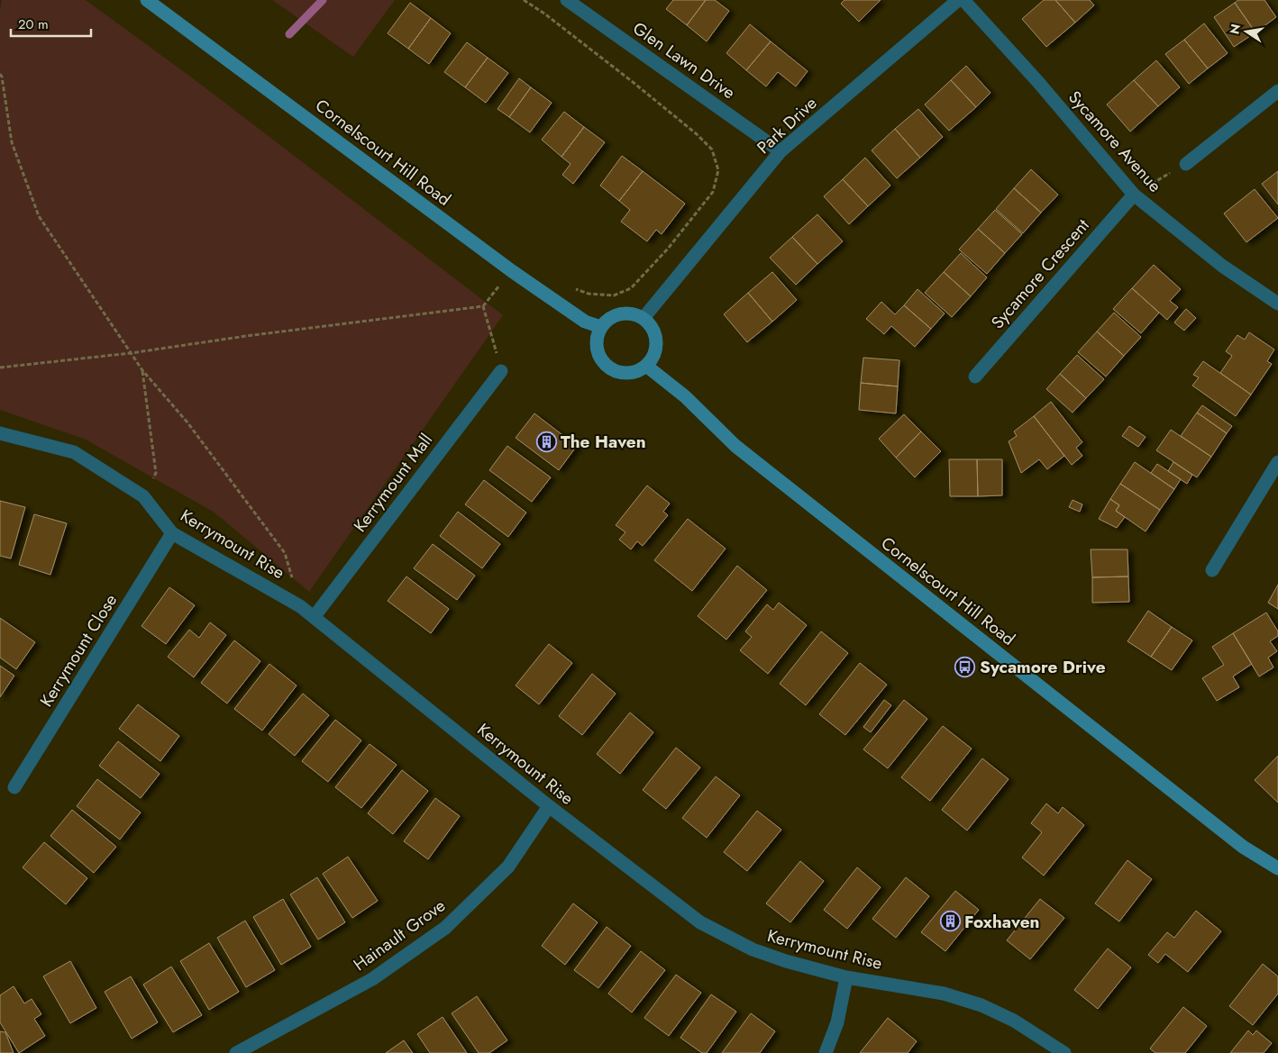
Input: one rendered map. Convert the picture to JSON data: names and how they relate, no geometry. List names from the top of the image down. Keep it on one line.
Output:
{"streets":{"main road":["Cornelscourt Hill Road"],"street":["Glen Lawn Drive","Park Drive","Sycamore Avenue","Sycamore Crescent","Kerrymount Mall","Kerrymount Rise","Kerrymount Close","Hainault Grove"]},"crossings":[["Glen Lawn Drive","Park Drive"],["Park Drive","Cornelscourt Hill Road"],["Sycamore Avenue","Sycamore Crescent"],["Kerrymount Mall","Kerrymount Rise"],["Kerrymount Rise","Kerrymount Close"],["Kerrymount Rise","Hainault Grove"]],"places":{"building":["The Haven","Foxhaven"],"bus stop":["Sycamore Drive"]},"scale_bar":"20 m","north":"left"}
